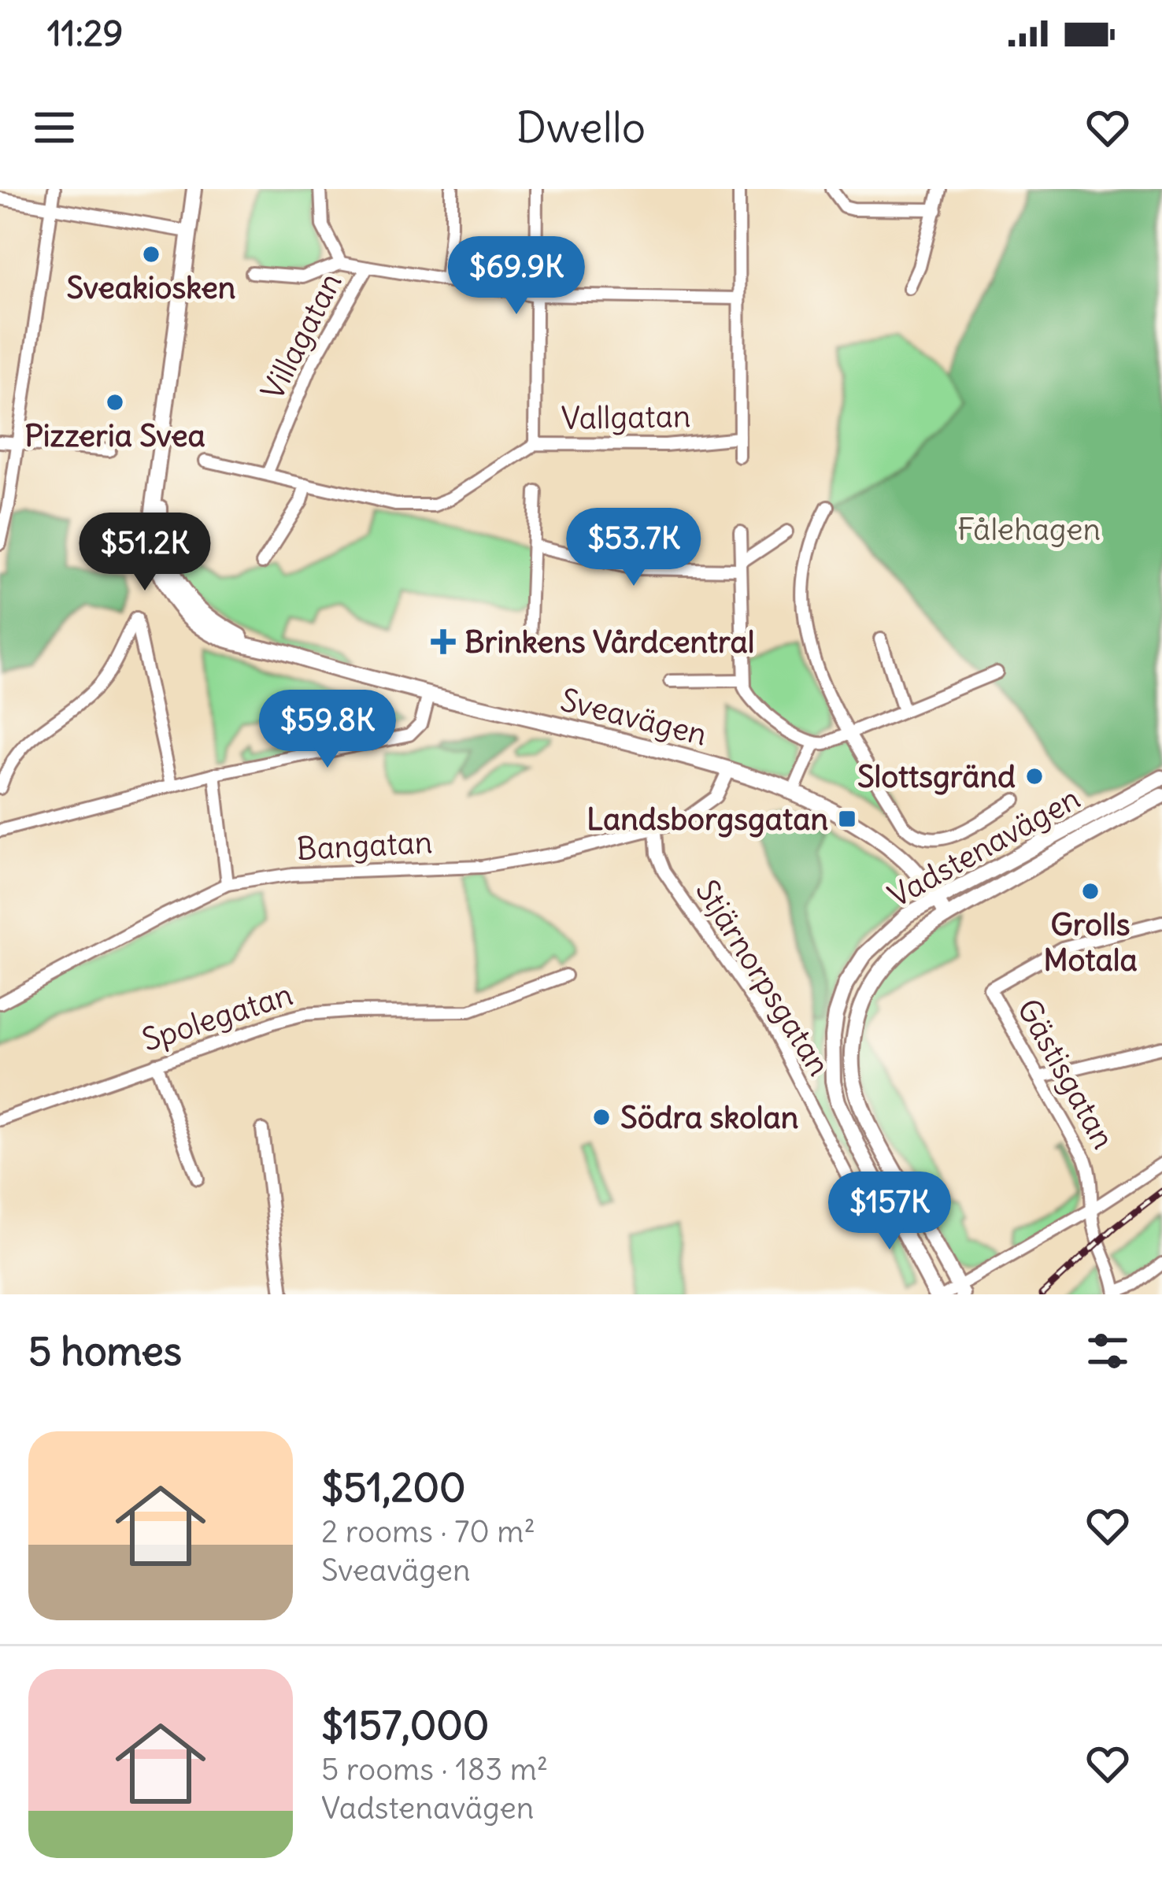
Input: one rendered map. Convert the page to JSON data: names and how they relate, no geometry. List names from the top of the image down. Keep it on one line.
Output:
{"streets":{"main road":["Sveavägen","Vadstenavägen"],"street":["Villagatan","Vallgatan","Bangatan","Stjärnorpsgatan","Spolegatan","Gästisgatan"]},"crossings":[["Sveavägen","Bangatan"],["Sveavägen","Vadstenavägen"],["Bangatan","Stjärnorpsgatan"]],"parks":["Fålehagen"],"places":{"other":["Sveakiosken","Pizzeria Svea","Slottsgränd","Grolls Motala","Södra skolan"],"health":["Brinkens Vårdcentral"],"transit":["Landsborgsgatan"]},"page":{"status":"11:29","header":"Dwello","price":["$69.9K","$53.7K","$51.2K","$59.8K","$157K"],"heading":"5 homes","list":[{"name":"$51,200","note":"2 rooms · 70 m² · Sveavägen"},{"name":"$157,000","note":"5 rooms · 183 m² · Vadstenavägen"}]}}
